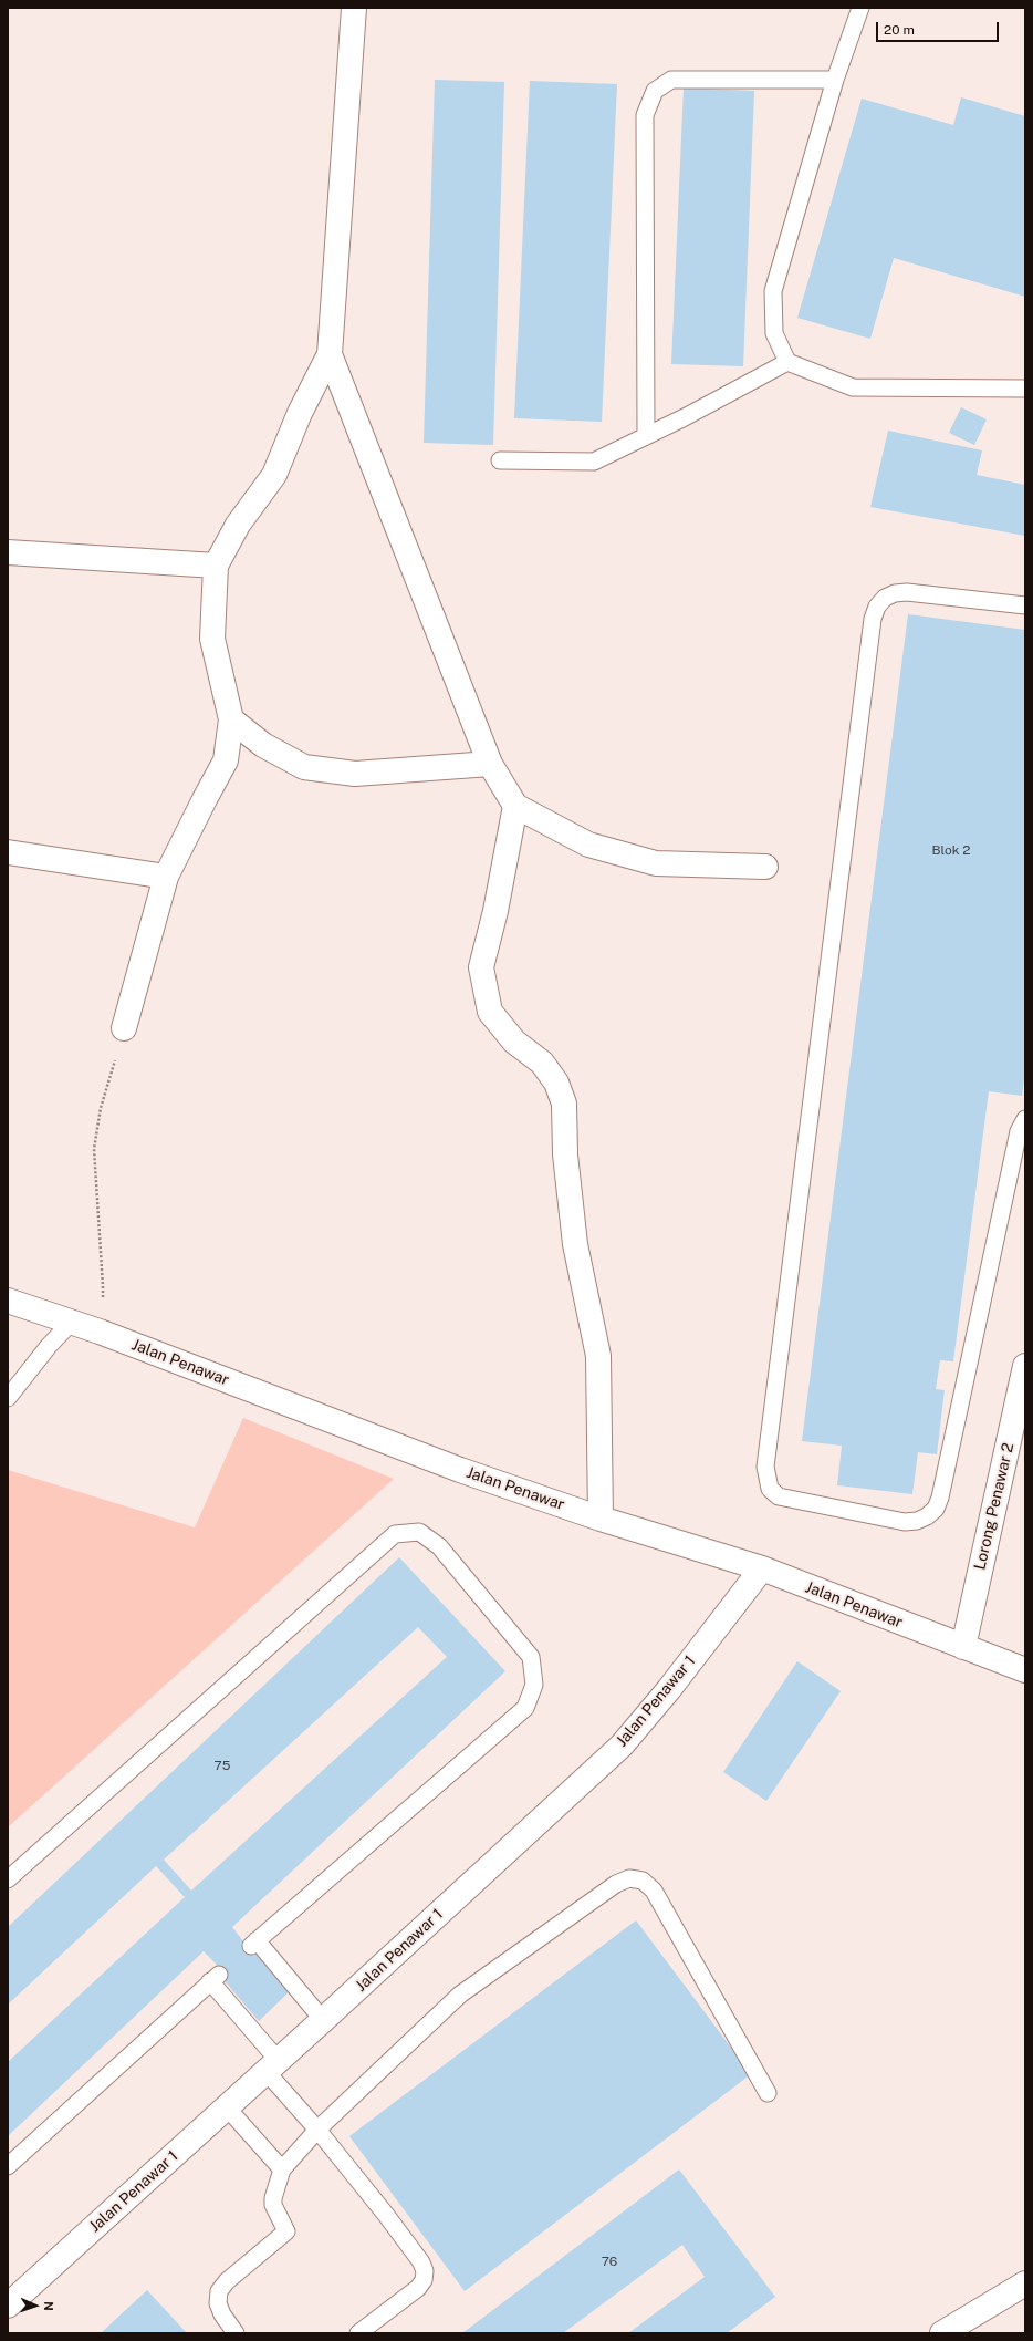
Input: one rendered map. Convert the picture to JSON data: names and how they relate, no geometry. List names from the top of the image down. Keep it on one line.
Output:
{"streets":{"street":["Jalan Penawar","Lorong Penawar 2","Jalan Penawar 1"]},"crossings":[["Jalan Penawar","Lorong Penawar 2"],["Jalan Penawar","Jalan Penawar 1"]],"house_numbers":["Blok 2","75","76"],"scale_bar":"20 m","north":"right"}
